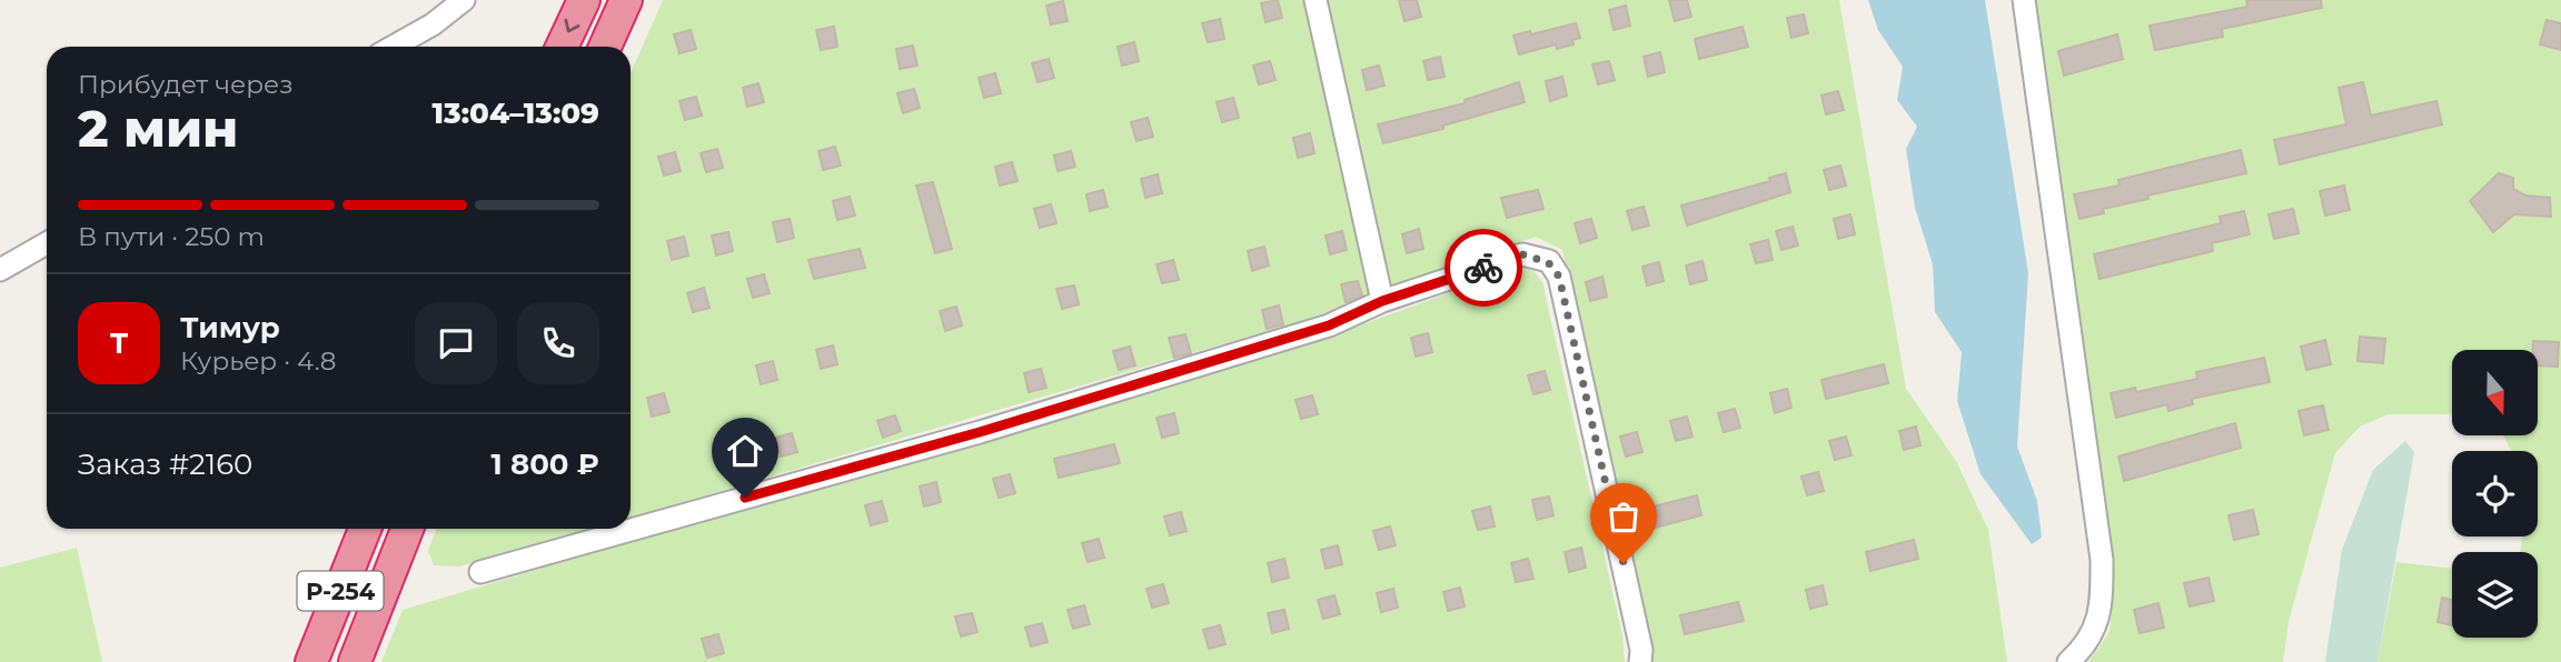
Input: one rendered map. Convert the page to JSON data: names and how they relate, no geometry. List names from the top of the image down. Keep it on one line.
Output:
{"streets":{"highway":["Р-254"]},"north":"bottom","page":{"heading":["2 мин","Прибудет через","13:04–13:09"],"panel":["Тимур","Курьер · 4.8","Заказ #2160","1 800 ₽"],"bar":"В пути · 250 m","round":"Т"}}
